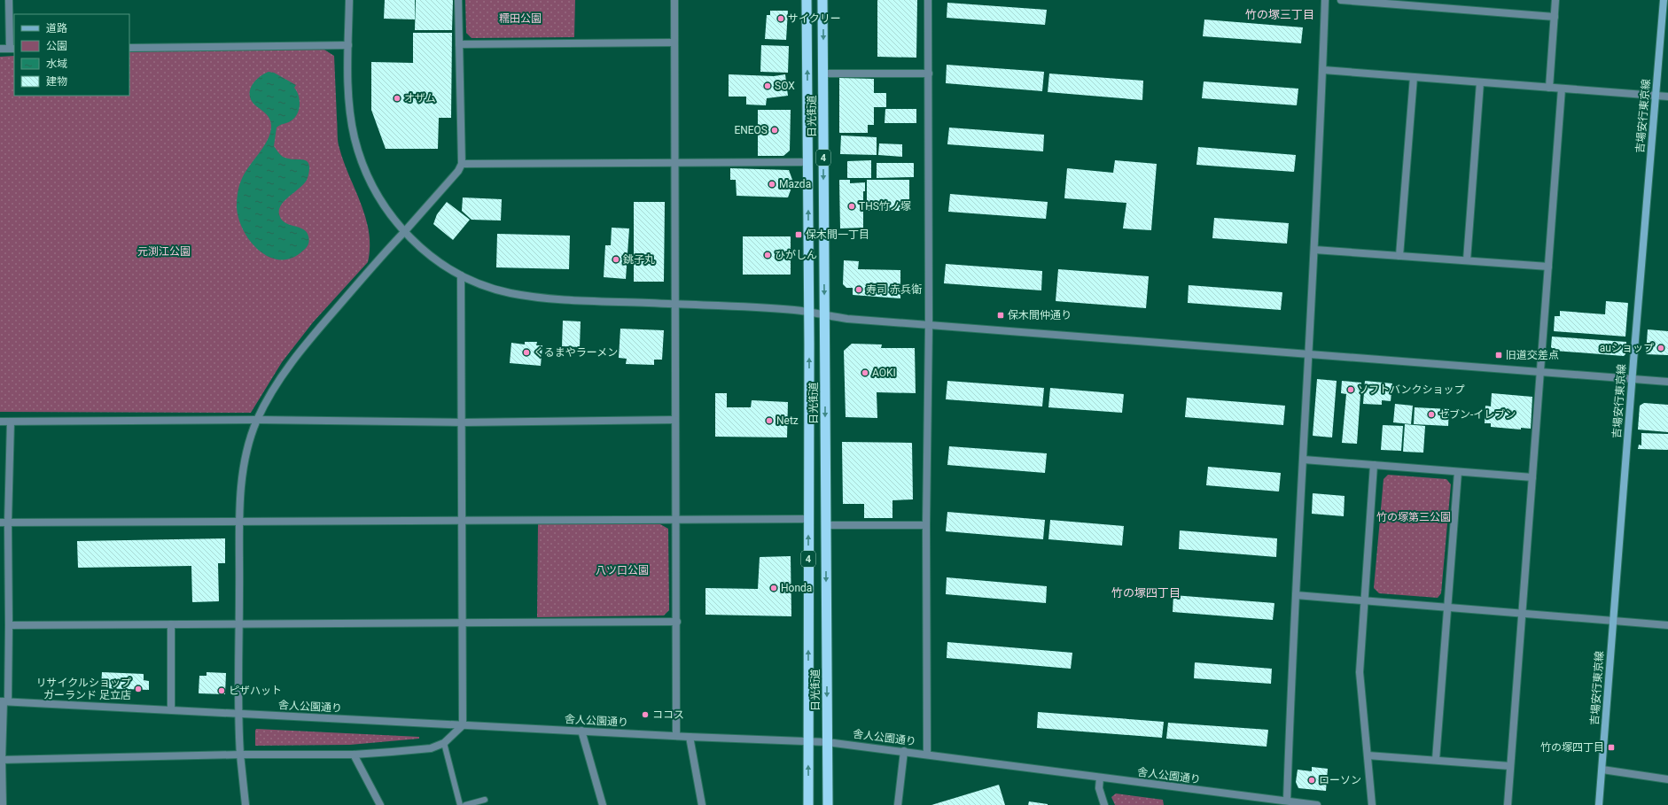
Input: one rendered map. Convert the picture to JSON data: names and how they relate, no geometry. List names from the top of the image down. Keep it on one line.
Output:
{"streets":{"highway":["日光街道","4"],"main road":["吉場安行東京線"],"street":["舎人公園通り"]},"crossings":[["日光街道","舎人公園通り"]],"districts":["竹の塚三丁目","竹の塚四丁目"],"parks":["糯田公園","元渕江公園","竹の塚第三公園","八ツ口公園"],"places":{"other":["サイクリー","SOX","オザム","ENEOS","Mazda","THS竹ノ塚","ひがしん","銚子丸","寿司 赤兵衛","auショップ","くるまやラーメン","AOKI","ソフトバンクショップ","セブン-イレブン","Netz","Honda","リサイクルショップ ガーランド 足立店","ピザハット","ココス","ローソン"],"transit":["保木間一丁目","保木間仲通り","旧道交差点","竹の塚四丁目"]},"legend":["道路","公園","水域","建物"]}
